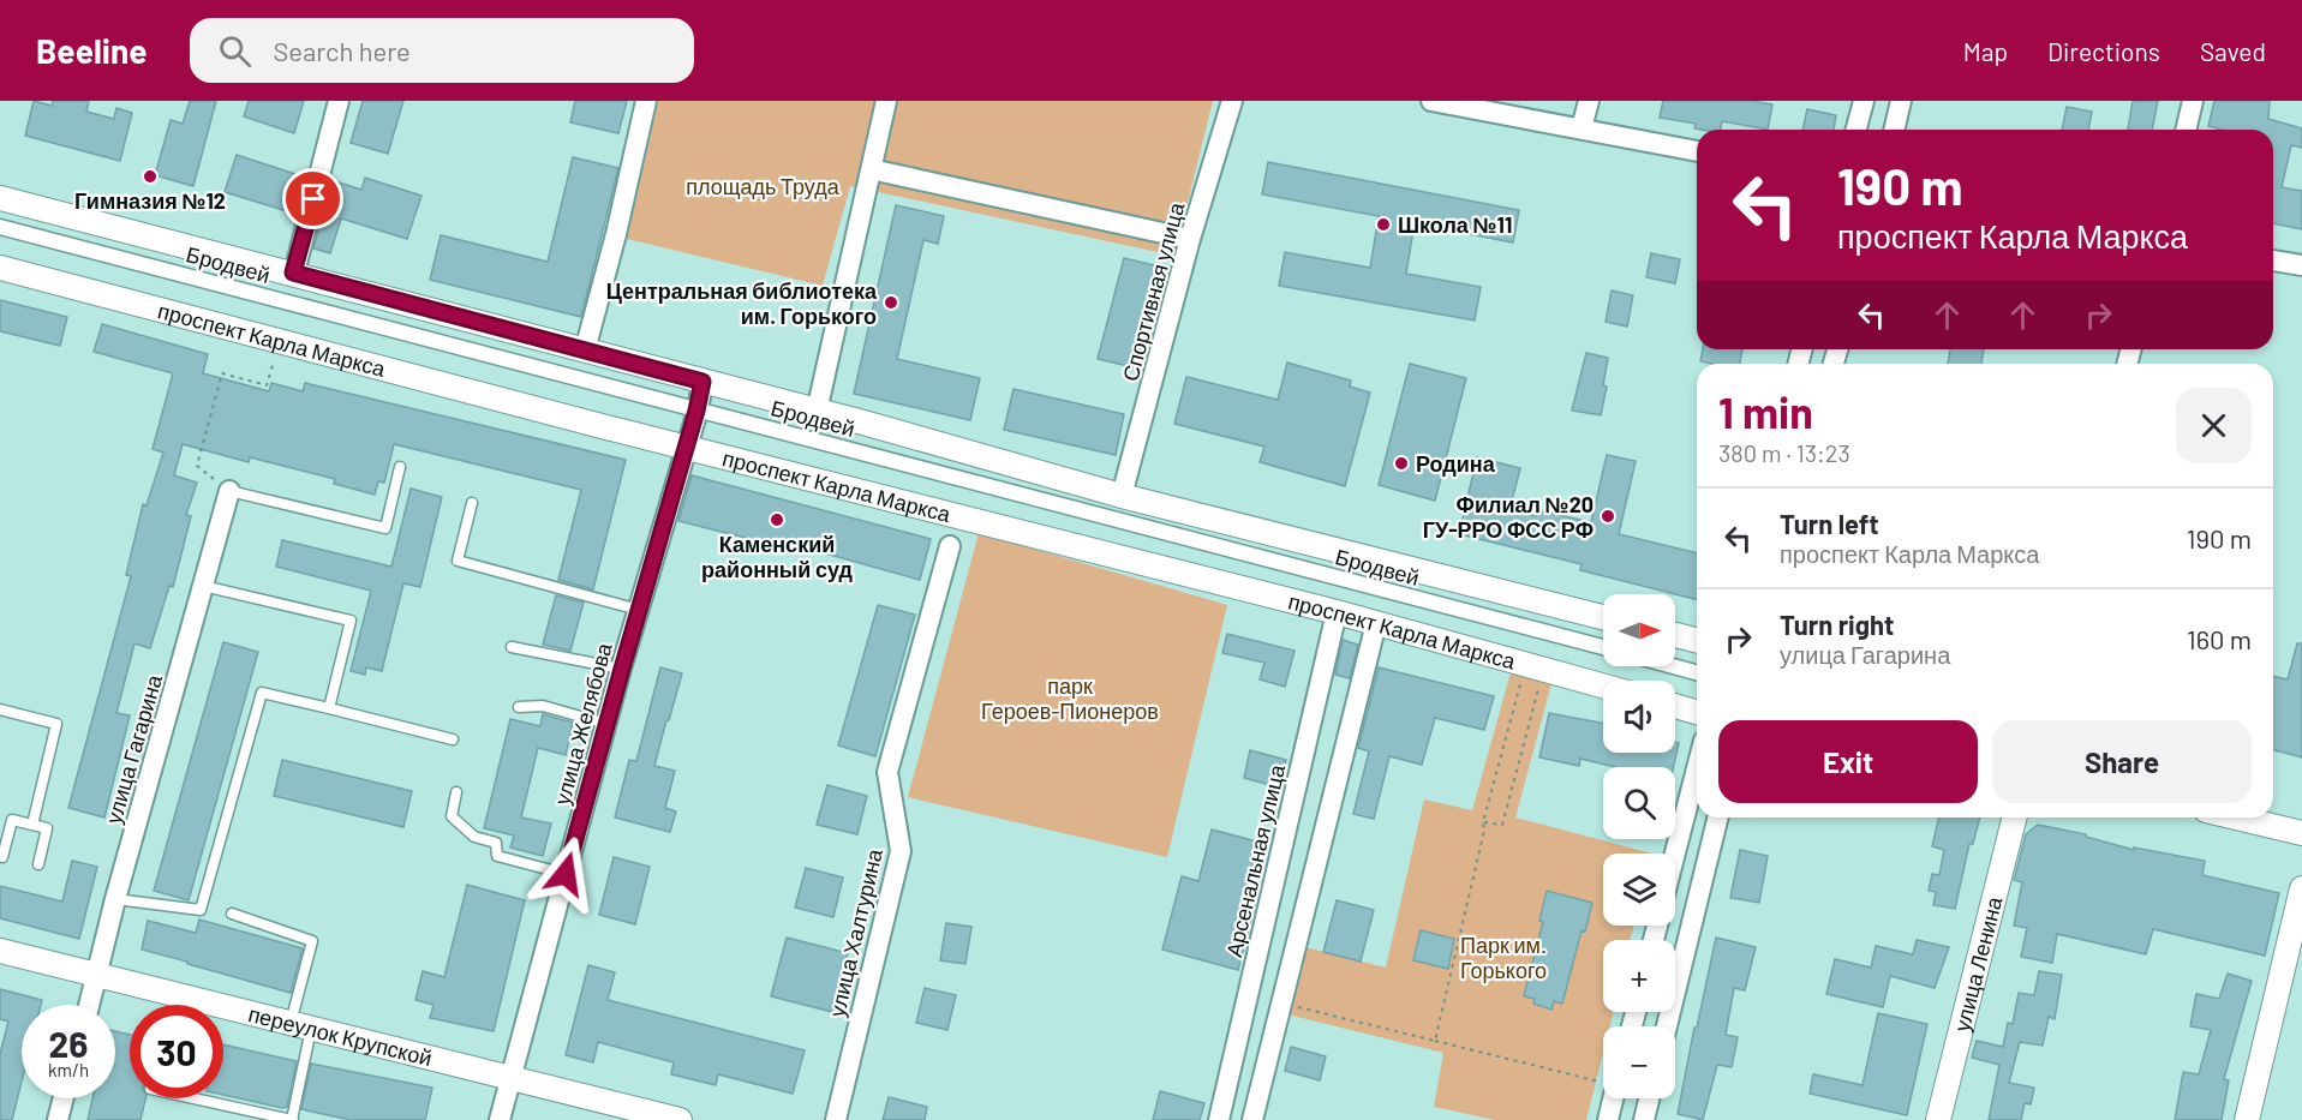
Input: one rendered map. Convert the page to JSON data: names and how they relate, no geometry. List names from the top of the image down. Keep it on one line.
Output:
{"streets":{"street":["Бродвей","Спортивная улица","проспект Карла Маркса","улица Желябова","улица Гагарина","Арсенальная улица","улица Халтурина","улица Ленина","переулок Крупской"]},"crossings":[["Бродвей","улица Желябова"],["проспект Карла Маркса","улица Желябова"],["проспект Карла Маркса","Арсенальная улица"],["улица Желябова","переулок Крупской"],["улица Гагарина","переулок Крупской"]],"parks":["площадь Труда","парк Героев-Пионеров","Парк им. Горького"],"places":["Гимназия №12","Школа №11","Центральная библиотека им. Горького","Родина","Филиал №20 ГУ-РРО ФСС РФ","Каменский районный суд"],"north":"right","page":{"header":"Beeline","search":"Search here","nav":["Map","Directions","Saved"],"turn":["190 m","проспект Карла Маркса"],"heading":["1 min","380 m · 13:23"],"list":[{"name":"Turn left","note":"проспект Карла Маркса","value":"190 m"},{"name":"Turn right","note":"улица Гагарина","value":"160 m"}],"map_buttons":["+","−"],"buttons":["Exit","Share"],"speed":"26 km/h","limit":"30"}}
